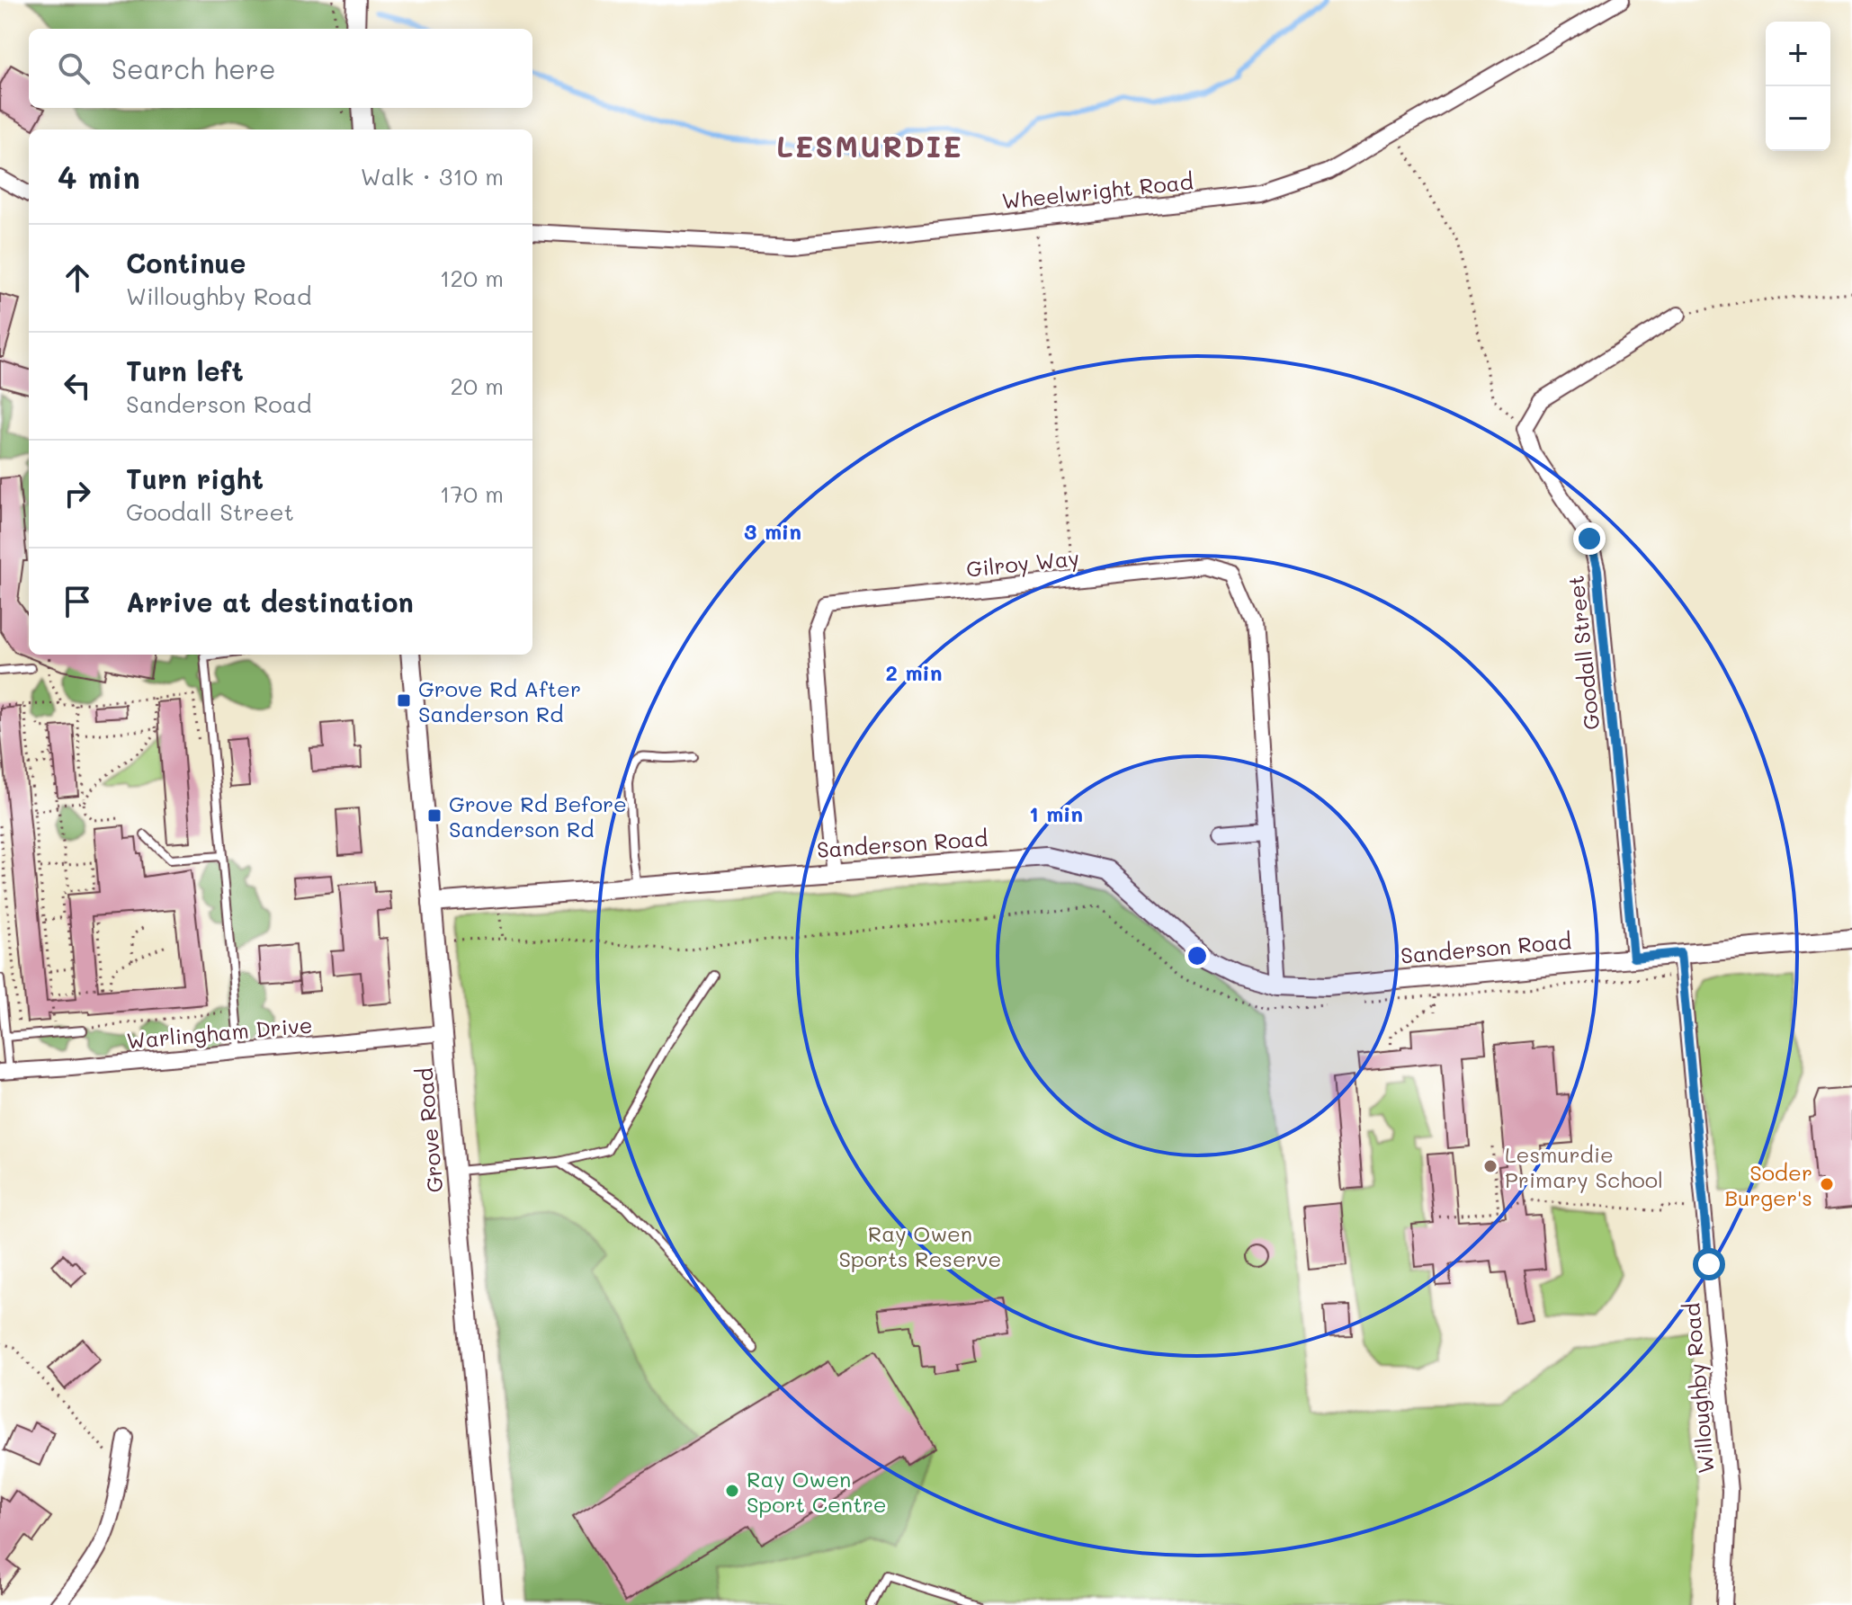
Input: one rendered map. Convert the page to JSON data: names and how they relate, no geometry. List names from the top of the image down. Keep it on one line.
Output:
{"streets":{"street":["Wheelwright Road","Gilroy Way","Goodall Street","Sanderson Road","Warlingham Drive","Grove Road","Willoughby Road"]},"crossings":[["Gilroy Way","Sanderson Road"],["Goodall Street","Sanderson Road"],["Sanderson Road","Grove Road"],["Sanderson Road","Willoughby Road"],["Warlingham Drive","Grove Road"]],"districts":["LESMURDIE"],"parks":["Ray Owen Sports Reserve"],"places":{"transit":["Grove Rd After Sanderson Rd","Grove Rd Before Sanderson Rd"],"other":["Lesmurdie Primary School","Soder Burger's","Ray Owen Sport Centre"]},"page":{"map_buttons":["+","−"],"search":"Search here","heading":["4 min","Walk · 310 m"],"list":[["Continue","Willoughby Road","120 m"],["Turn left","Sanderson Road","20 m"],["Turn right","Goodall Street","170 m"],"Arrive at destination"]},"rings":["3 min","2 min","1 min"]}
